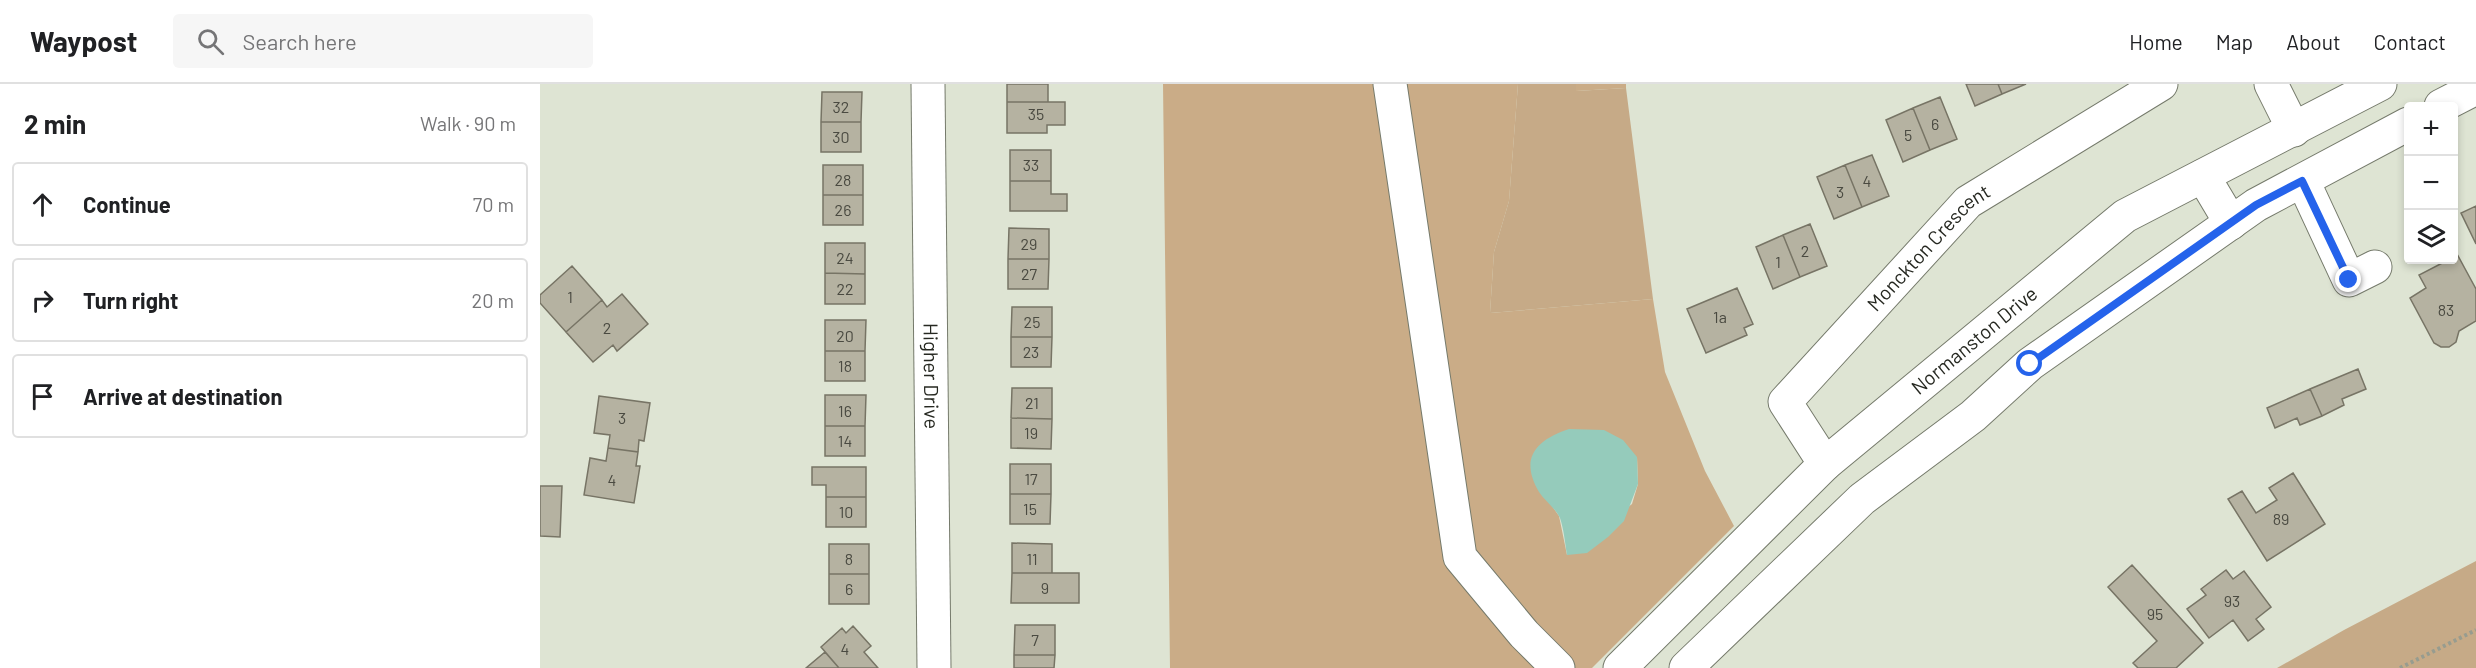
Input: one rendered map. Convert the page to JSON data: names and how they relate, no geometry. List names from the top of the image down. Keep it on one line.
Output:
{"streets":{"main road":["Monckton Crescent","Normanston Drive","Higher Drive"]},"crossings":[["Monckton Crescent","Normanston Drive"]],"house_numbers":["32","35","6","5","30","33","28","4","3","26","29","2","24","1","27","22","1","83","1a","25","2","20","23","18","21","16","3","19","14","17","4","15","10","89","8","11","9","6","93","95","7","4"],"page":{"header":"Waypost","search":"Search here","nav":["Home","Map","About","Contact"],"heading":["2 min","Walk · 90 m"],"map_buttons":["+","−"],"list":[["Continue","70 m"],["Turn right","20 m"],"Arrive at destination"]}}
